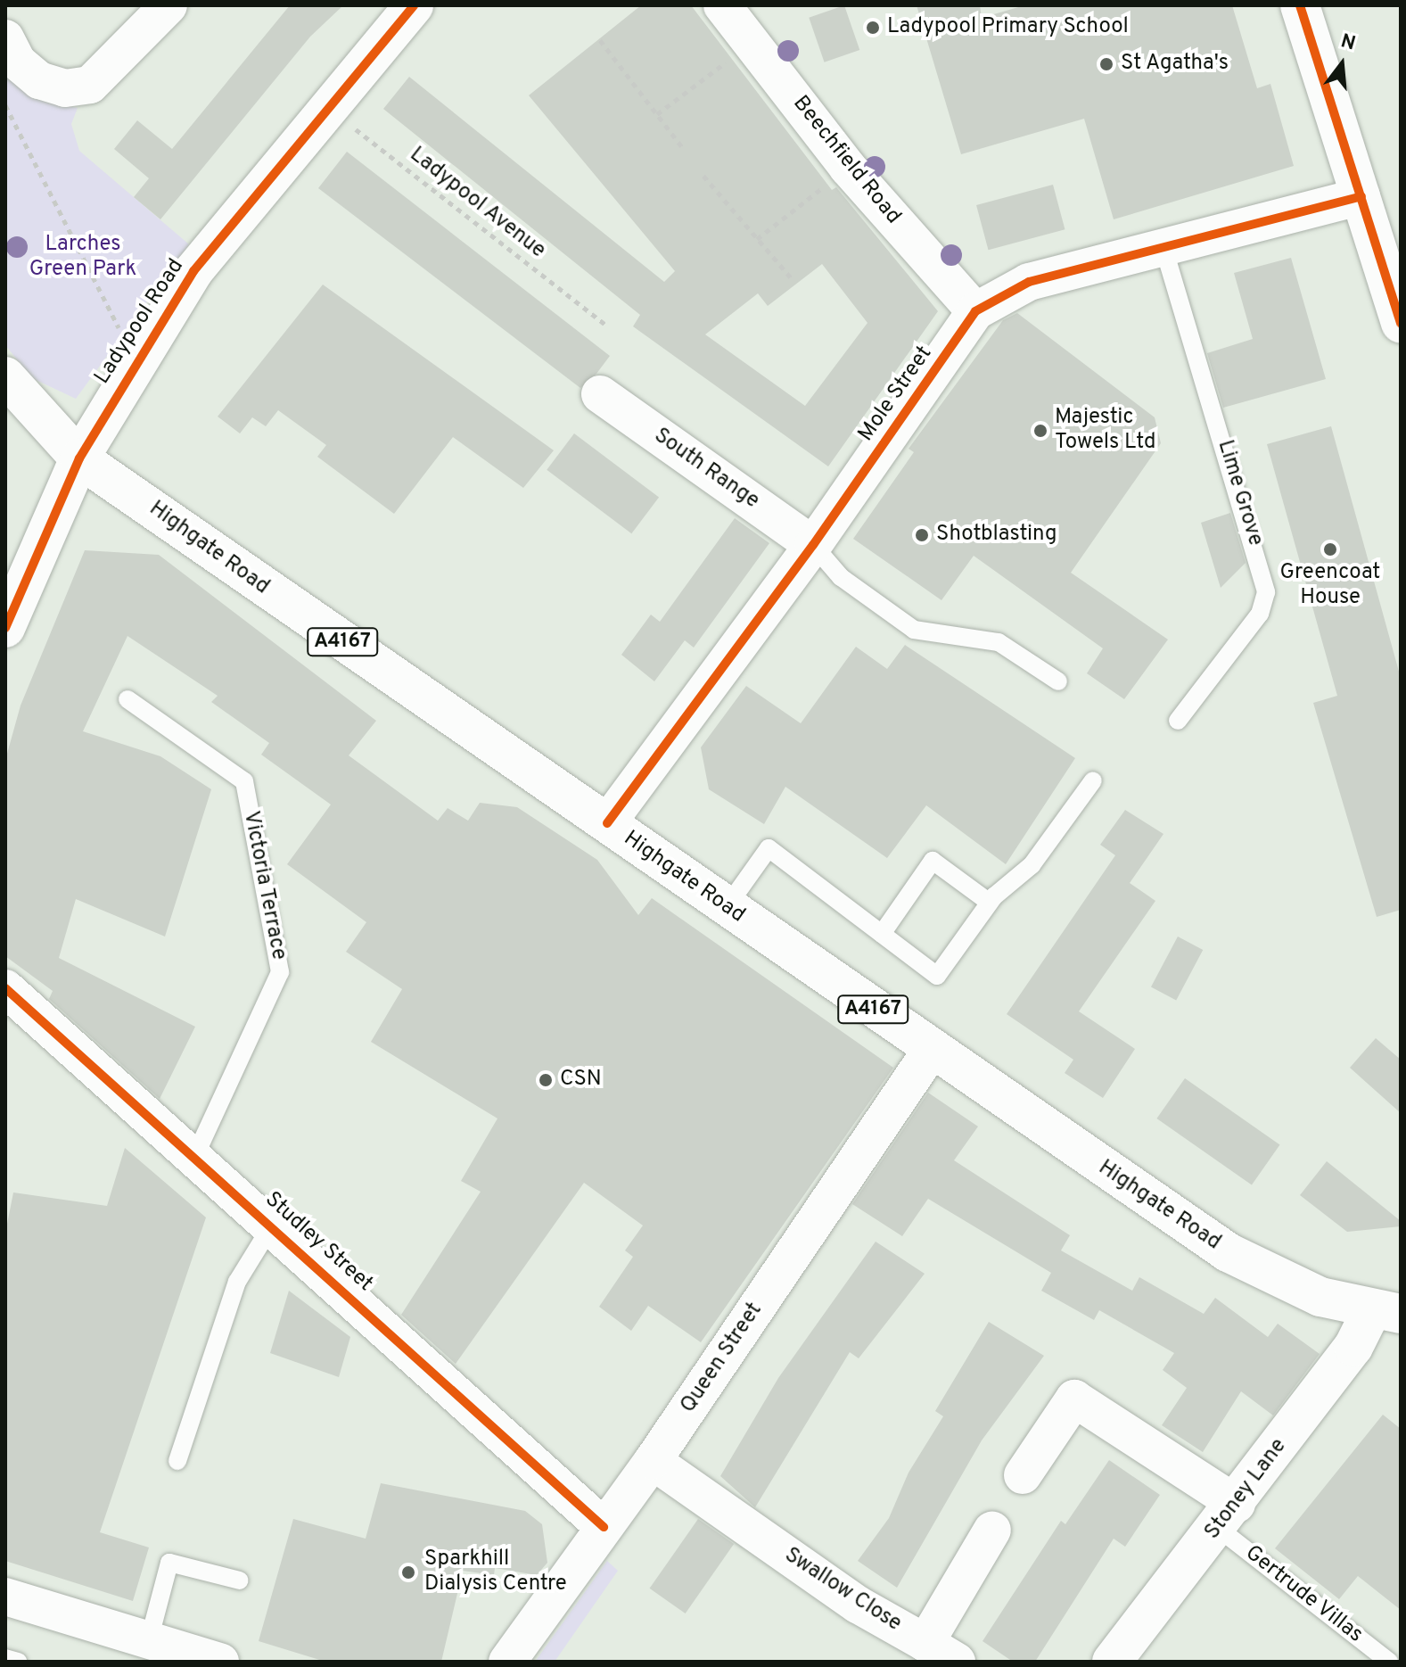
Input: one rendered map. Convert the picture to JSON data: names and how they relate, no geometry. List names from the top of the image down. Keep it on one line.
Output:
{"streets":{"main road":["Ladypool Road","Highgate Road","A4167","Stoney Lane"],"street":["Beechfield Road","Mole Street","South Range","Studley Street","Queen Street","Swallow Close"],"lane":["Lime Grove","Victoria Terrace","Gertrude Villas"],"path":["Ladypool Avenue"]},"crossings":[["Beechfield Road","Mole Street"],["Ladypool Avenue","Ladypool Road"],["Ladypool Road","Highgate Road"],["Mole Street","South Range"],["Mole Street","Lime Grove"],["Mole Street","Highgate Road"],["Highgate Road","Queen Street"],["Highgate Road","Stoney Lane"],["Victoria Terrace","Studley Street"],["Studley Street","Queen Street"],["Queen Street","Swallow Close"],["Stoney Lane","Gertrude Villas"]],"parks":["Larches Green Park"],"places":["Ladypool Primary School","St Agatha's","Majestic Towels Ltd","Shotblasting","Greencoat House","CSN","Sparkhill Dialysis Centre"],"north":"top"}
